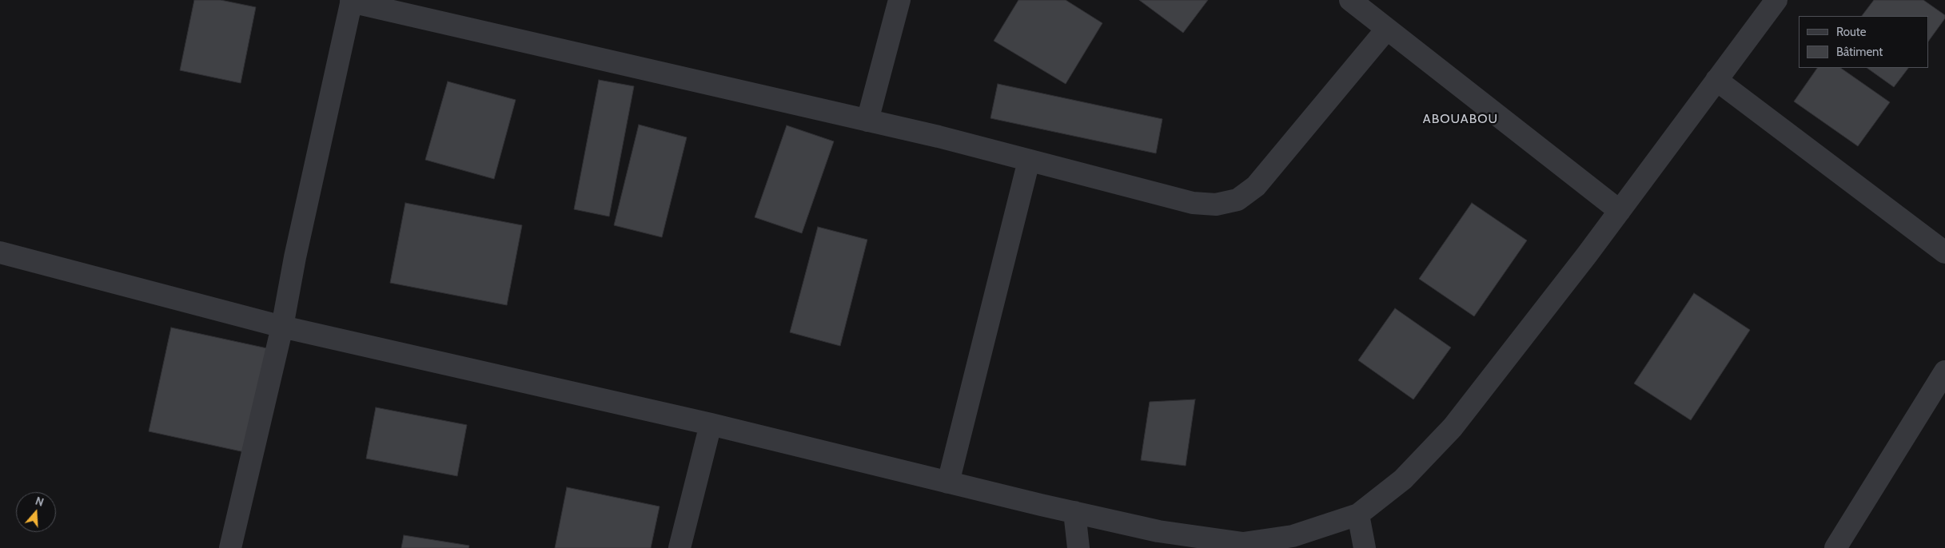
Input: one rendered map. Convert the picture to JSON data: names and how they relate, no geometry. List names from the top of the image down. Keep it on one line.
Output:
{"districts":["ABOUABOU"],"legend":["Route","Bâtiment"],"north":"top"}
